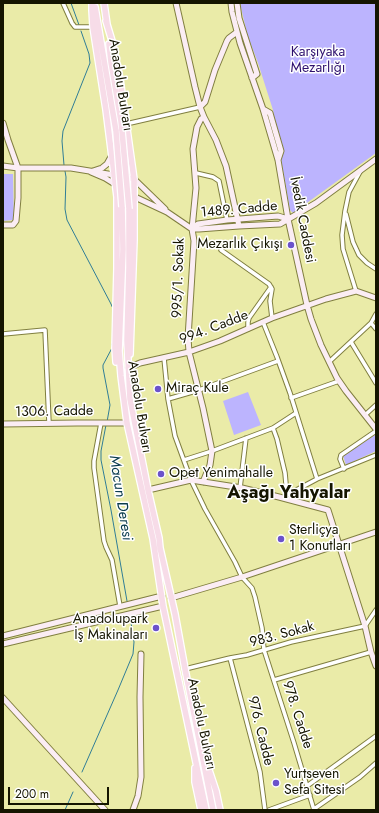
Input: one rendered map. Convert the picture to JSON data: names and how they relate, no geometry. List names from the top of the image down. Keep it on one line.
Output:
{"streets":{"main road":["Anadolu Bulvarı"],"street":["1489. Cadde","İvedik Caddesi","995/1. Sokak","994. Cadde","1306. Cadde","983. Sokak","978. Cadde","976. Cadde"]},"crossings":[["Anadolu Bulvarı","994. Cadde"],["Anadolu Bulvarı","1306. Cadde"],["Anadolu Bulvarı","983. Sokak"],["1489. Cadde","İvedik Caddesi"],["1489. Cadde","995/1. Sokak"],["İvedik Caddesi","994. Cadde"],["995/1. Sokak","994. Cadde"],["994. Cadde","978. Cadde"],["983. Sokak","978. Cadde"],["983. Sokak","976. Cadde"]],"districts":["Aşağı Yahyalar"],"water":["Macun Deresi"],"parks":["Karşıyaka Mezarlığı"],"places":["Mezarlık Çıkışı","Miraç Kule","Opet Yenimahalle","Sterliçya 1 Konutları","Anadolupark İş Makinaları","Yurtseven Sefa Sitesi"],"scale_bar":"200 m"}
